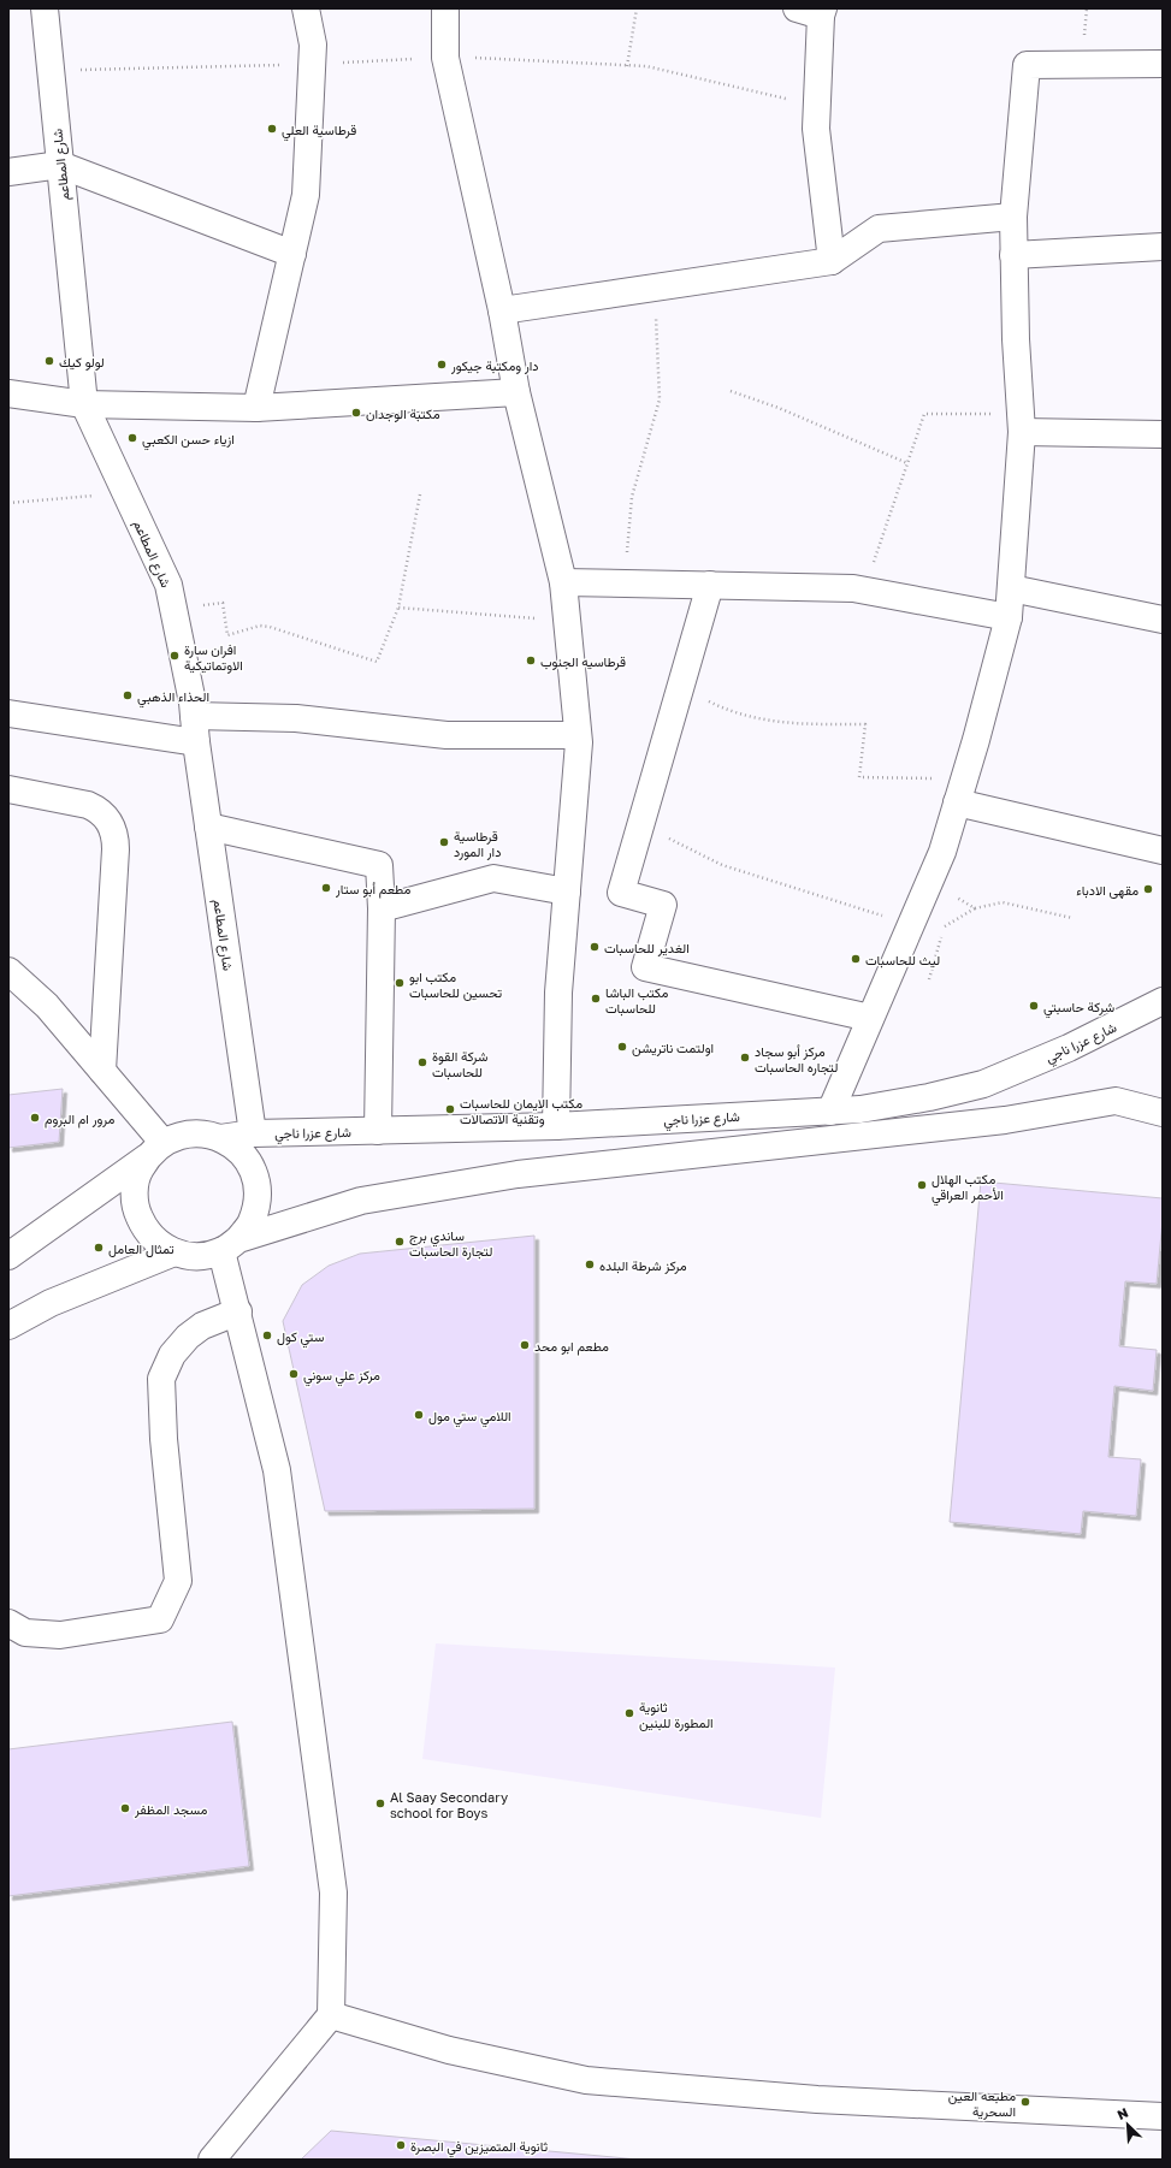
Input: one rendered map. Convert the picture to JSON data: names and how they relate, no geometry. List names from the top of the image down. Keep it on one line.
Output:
{"streets":{"street":["شارع المطاعم","شارع عزرا ناجي"]},"crossings":[["شارع المطاعم","شارع عزرا ناجي"]],"places":["قرطاسية العلي","لولو كيك","دار ومكتبة جيكور","مكتبة الوجدان","ازياء حسن الكعبي","افران سارة الاوتماتيكية","قرطاسيه الجنوب","الحذاء الذهبي","قرطاسية دار المورد","مطعم أبو ستار","مقهى الادباء","الغدير للحاسبات","ليث للحاسبات","مكتب ابو تحسين للحاسبات","مكتب الباشا للحاسبات","شركة حاسبتي","اولتمت ناتريشن","مركز أبو سجاد لتجاره الحاسبات","شركة القوة للحاسبات","مكتب الايمان للحاسبات وتقنية الاتصالات","مرور ام البروم","مكتب الهلال الأحمر العراقي","ساندي برج لتجارة الحاسبات","تمثال العامل","مركز شرطة البلده","ستي كول","مطعم ابو محد","مركز علي سوني","اللامي ستي مول","ثانوية المطورة للبنين","Al Saay Secondary school for Boys","مسجد المظفر","مطبعه العين السحرية","ثانوية المتميزين في البصرة"],"north":"top left"}
